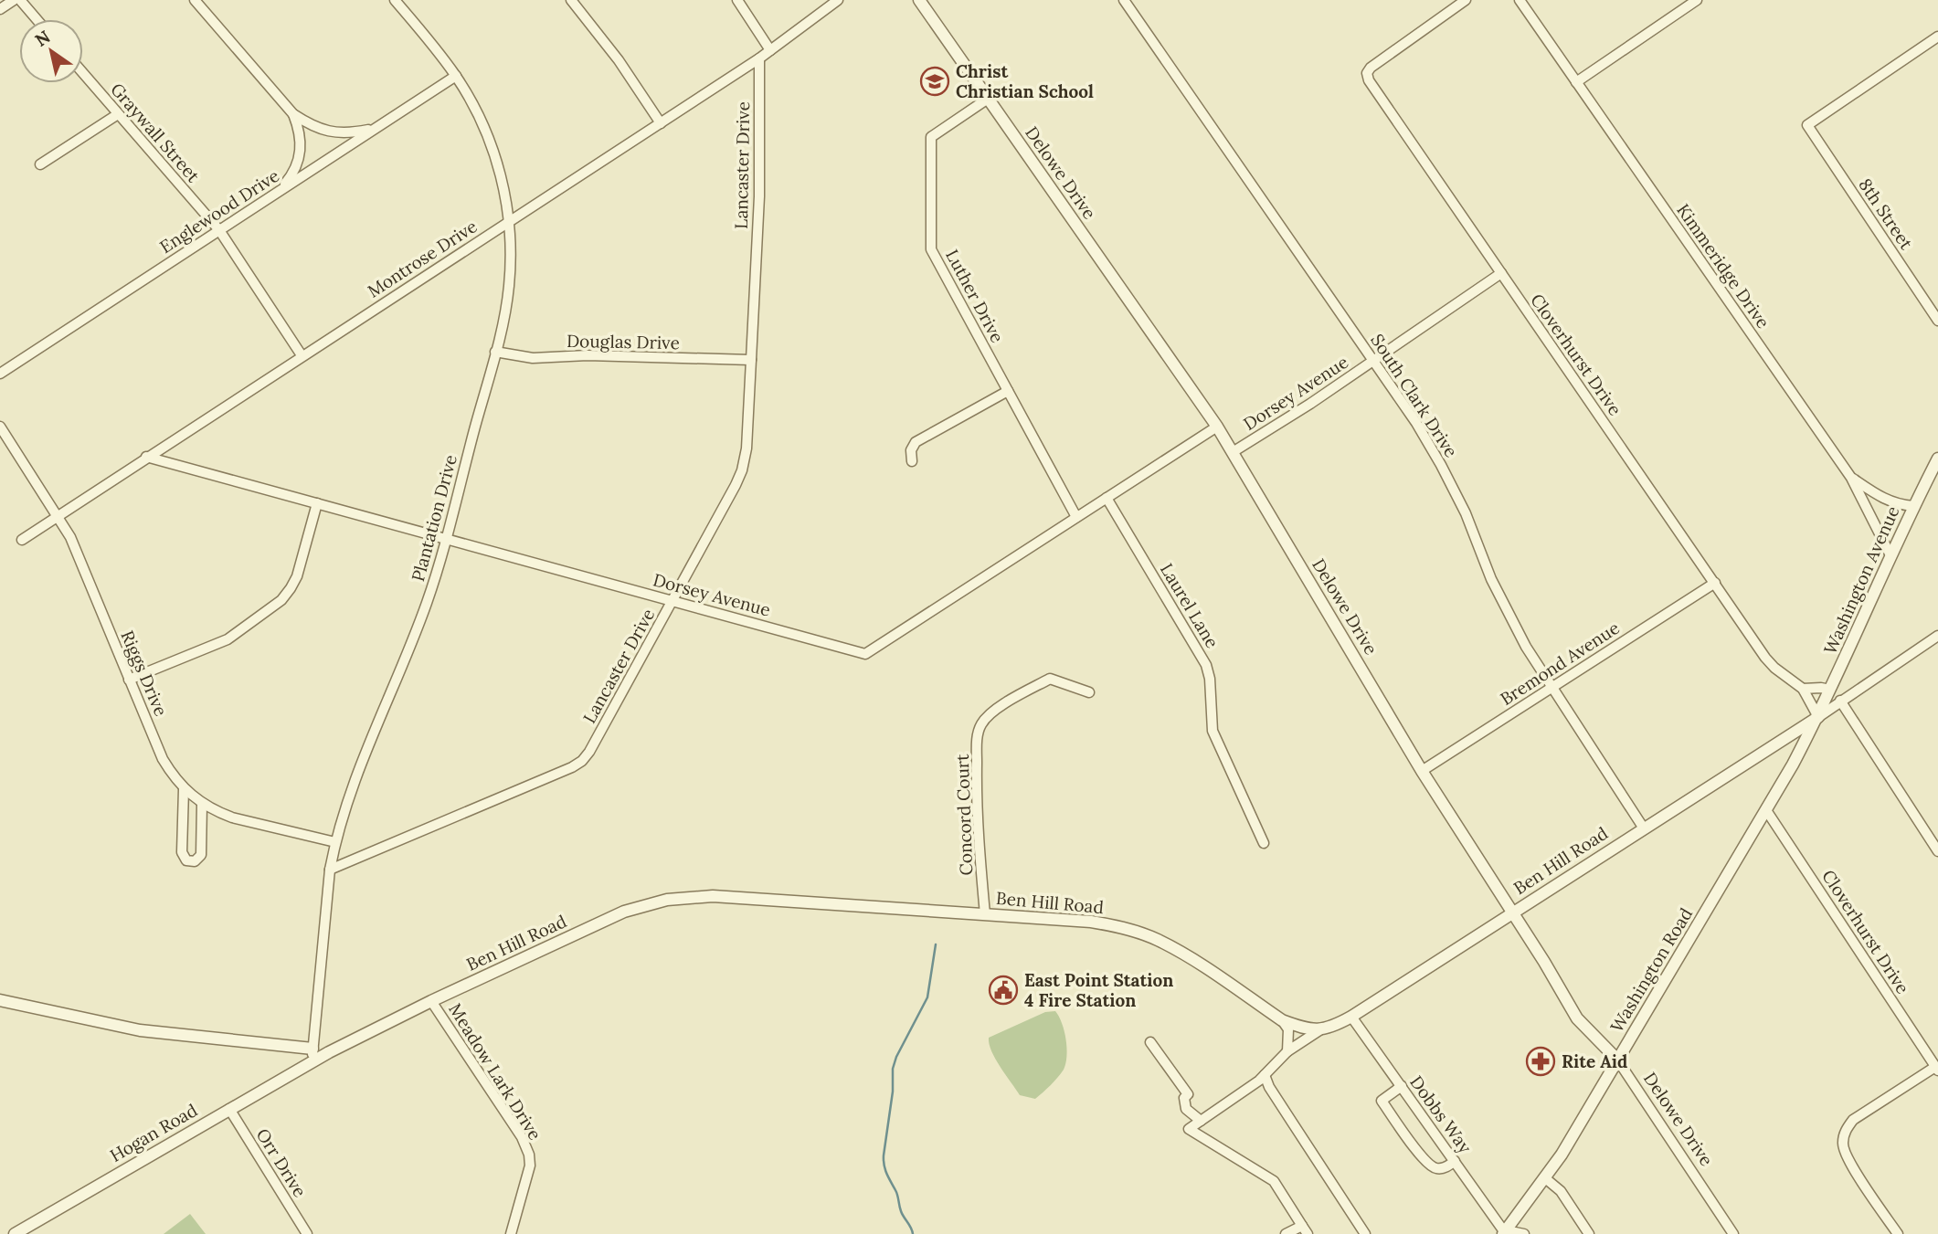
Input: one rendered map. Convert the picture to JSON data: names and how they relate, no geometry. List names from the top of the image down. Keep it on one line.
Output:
{"streets":{"street":["Graywall Street","Lancaster Drive","Delowe Drive","Englewood Drive","8th Street","Montrose Drive","Kimmeridge Drive","Luther Drive","Douglas Drive","Cloverhurst Drive","Dorsey Avenue","South Clark Drive","Plantation Drive","Washington Avenue","Laurel Lane","Bremond Avenue","Riggs Drive","Concord Court","Ben Hill Road","Washington Road","Meadow Lark Drive","Dobbs Way","Hogan Road","Orr Drive"]},"crossings":[["Graywall Street","Englewood Drive"],["Graywall Street","Montrose Drive"],["Lancaster Drive","Montrose Drive"],["Lancaster Drive","Douglas Drive"],["Lancaster Drive","Dorsey Avenue"],["Lancaster Drive","Plantation Drive"],["Delowe Drive","Luther Drive"],["Delowe Drive","Dorsey Avenue"],["Delowe Drive","Bremond Avenue"],["Delowe Drive","Ben Hill Road"],["Delowe Drive","Washington Road"],["Englewood Drive","Plantation Drive"],["Montrose Drive","Dorsey Avenue"],["Montrose Drive","Plantation Drive"],["Montrose Drive","Riggs Drive"],["Kimmeridge Drive","Washington Avenue"],["Luther Drive","Dorsey Avenue"],["Douglas Drive","Plantation Drive"],["Cloverhurst Drive","Dorsey Avenue"],["Cloverhurst Drive","Washington Avenue"],["Cloverhurst Drive","Bremond Avenue"],["Cloverhurst Drive","Ben Hill Road"],["Cloverhurst Drive","Washington Road"],["Dorsey Avenue","South Clark Drive"],["Dorsey Avenue","Plantation Drive"],["Dorsey Avenue","Laurel Lane"],["South Clark Drive","Bremond Avenue"],["South Clark Drive","Ben Hill Road"],["Plantation Drive","Riggs Drive"],["Plantation Drive","Ben Hill Road"],["Plantation Drive","Hogan Road"],["Washington Avenue","Ben Hill Road"],["Washington Avenue","Washington Road"],["Concord Court","Ben Hill Road"],["Ben Hill Road","Washington Road"],["Ben Hill Road","Meadow Lark Drive"],["Ben Hill Road","Dobbs Way"],["Ben Hill Road","Hogan Road"],["Washington Road","Dobbs Way"],["Hogan Road","Orr Drive"]],"places":{"school or university":["Christ Christian School"],"public building":["East Point Station 4 Fire Station"],"pharmacy":["Rite Aid"]},"north":"top left"}
